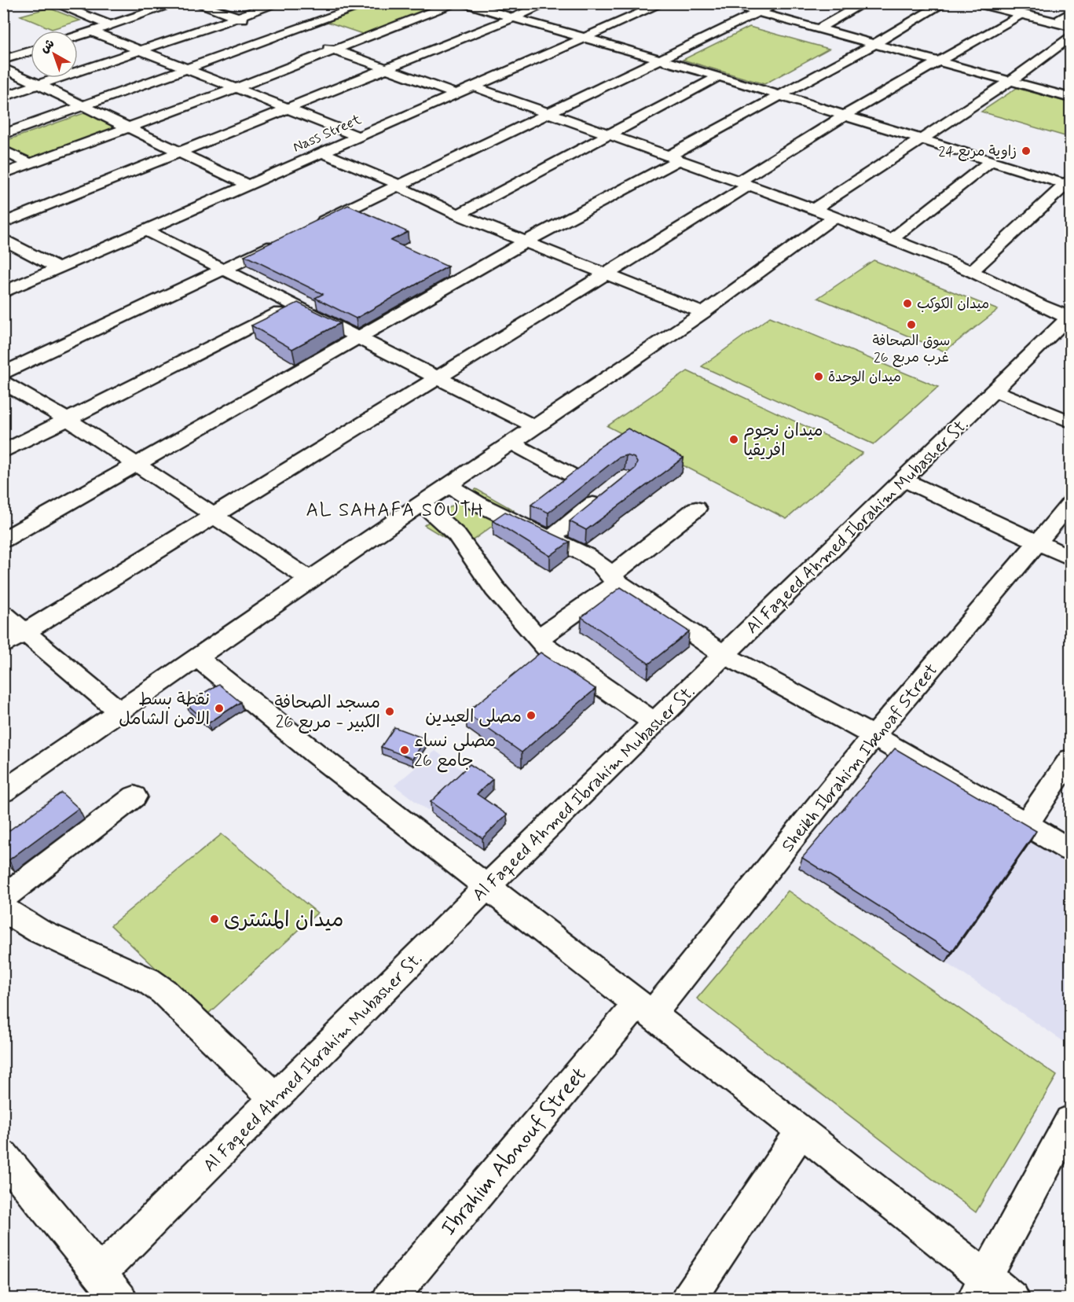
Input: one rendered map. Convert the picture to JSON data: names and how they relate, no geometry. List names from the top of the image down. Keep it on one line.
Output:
{"streets":{"street":["Nass Street","Al Faqeed Ahmed Ibrahim Mubasher St.","Sheikh Ibrahim Ibenoaf Street","Ibrahim Abnouf Street"]},"crossings":[["Sheikh Ibrahim Ibenoaf Street","Ibrahim Abnouf Street"]],"districts":["AL SAHAFA SOUTH"],"places":["زاوية مربع 24","ميدان الكوكب","سوق الصحافة غرب مربع 26","ميدان الوحدة","ميدان نجوم افريقيا","نقطة بسط الامن الشامل","مسجد الصحافة الكبير - مربع 26","مصلى العيدين","مصلى نساء جامع 26","ميدان المشترى"],"north":"top left"}
